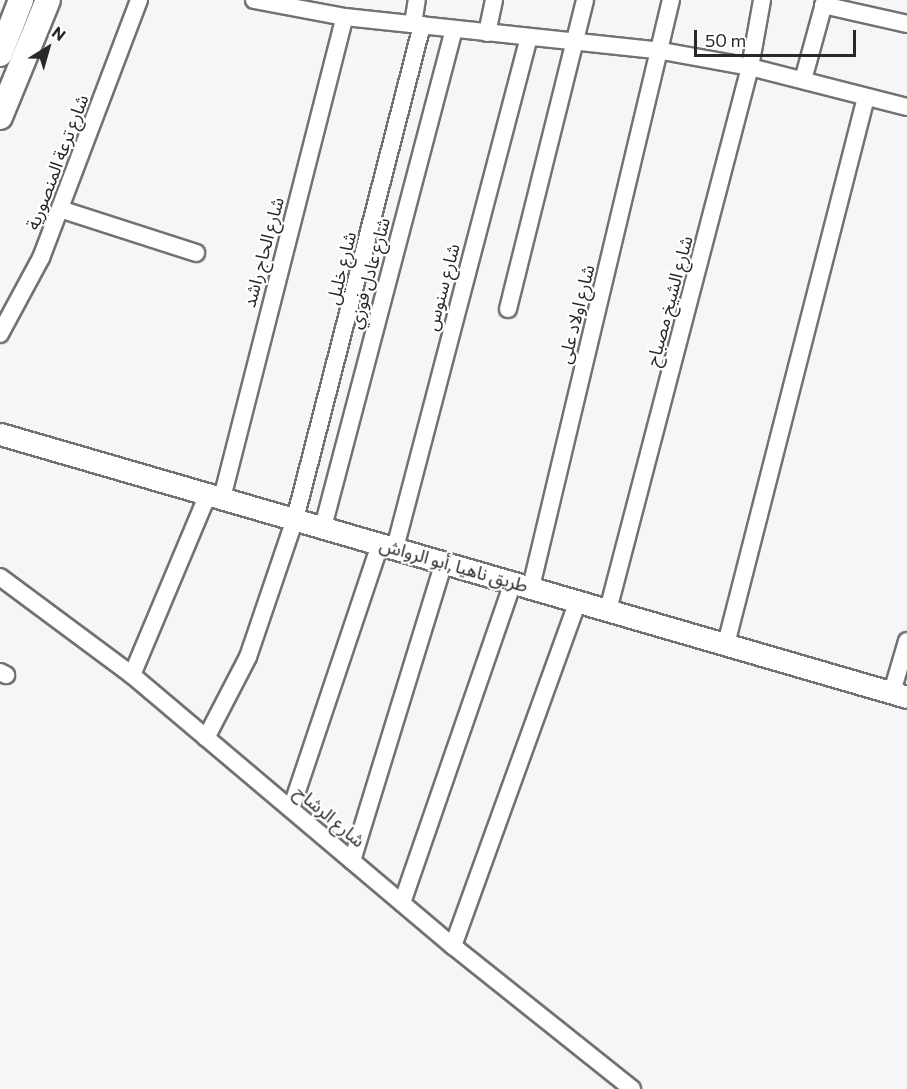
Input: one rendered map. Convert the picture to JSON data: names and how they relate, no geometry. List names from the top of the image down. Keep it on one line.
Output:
{"streets":{"street":["شارع ترعة المنصورية","شارع الحاج راشد","شارع خليل","شارع عادل فوزي","شارع سنوس","شارع الشيخ مصباح","شارع اولاد على","طريق ناهيا ,أبو الرواش","شارع الرشاح"]},"crossings":[["شارع الحاج راشد","طريق ناهيا ,أبو الرواش"],["شارع الحاج راشد","شارع الرشاح"],["شارع خليل","طريق ناهيا ,أبو الرواش"],["شارع خليل","شارع الرشاح"],["شارع عادل فوزي","طريق ناهيا ,أبو الرواش"],["شارع سنوس","طريق ناهيا ,أبو الرواش"],["شارع سنوس","شارع الرشاح"],["شارع الشيخ مصباح","طريق ناهيا ,أبو الرواش"],["شارع اولاد على","طريق ناهيا ,أبو الرواش"],["شارع اولاد على","شارع الرشاح"]],"scale_bar":"50 m","north":"top right"}
